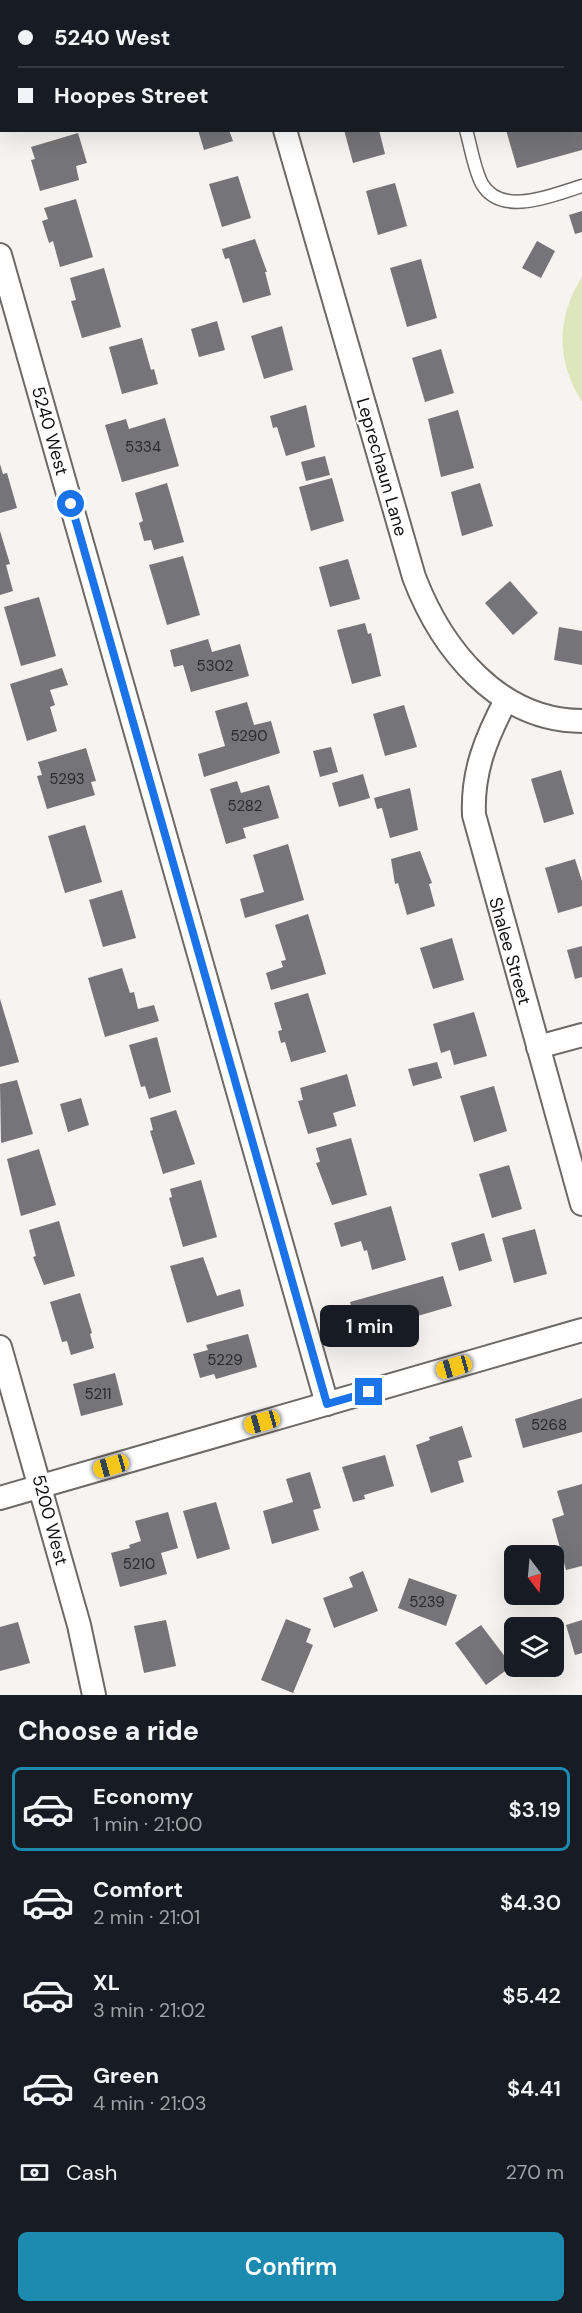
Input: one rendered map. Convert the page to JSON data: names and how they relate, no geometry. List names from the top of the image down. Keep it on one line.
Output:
{"streets":{"street":["5240 West","Leprechaun Lane","Shalee Street","5200 West"]},"crossings":[["Leprechaun Lane","Shalee Street"]],"house_numbers":["5334","5302","5290","5293","5282","5229","5211","5268","5210","5239"],"north":"bottom","page":{"banner":["5240 West","Hoopes Street"],"bubble":"1 min","heading":"Choose a ride","list":[{"name":"Economy","note":"1 min · 21:00","value":"$3.19"},{"name":"Comfort","note":"2 min · 21:01","value":"$4.30"},{"name":"XL","note":"3 min · 21:02","value":"$5.42"},{"name":"Green","note":"4 min · 21:03","value":"$4.41"}],"pay":["Cash","270 m"],"buttons":"Confirm"}}
